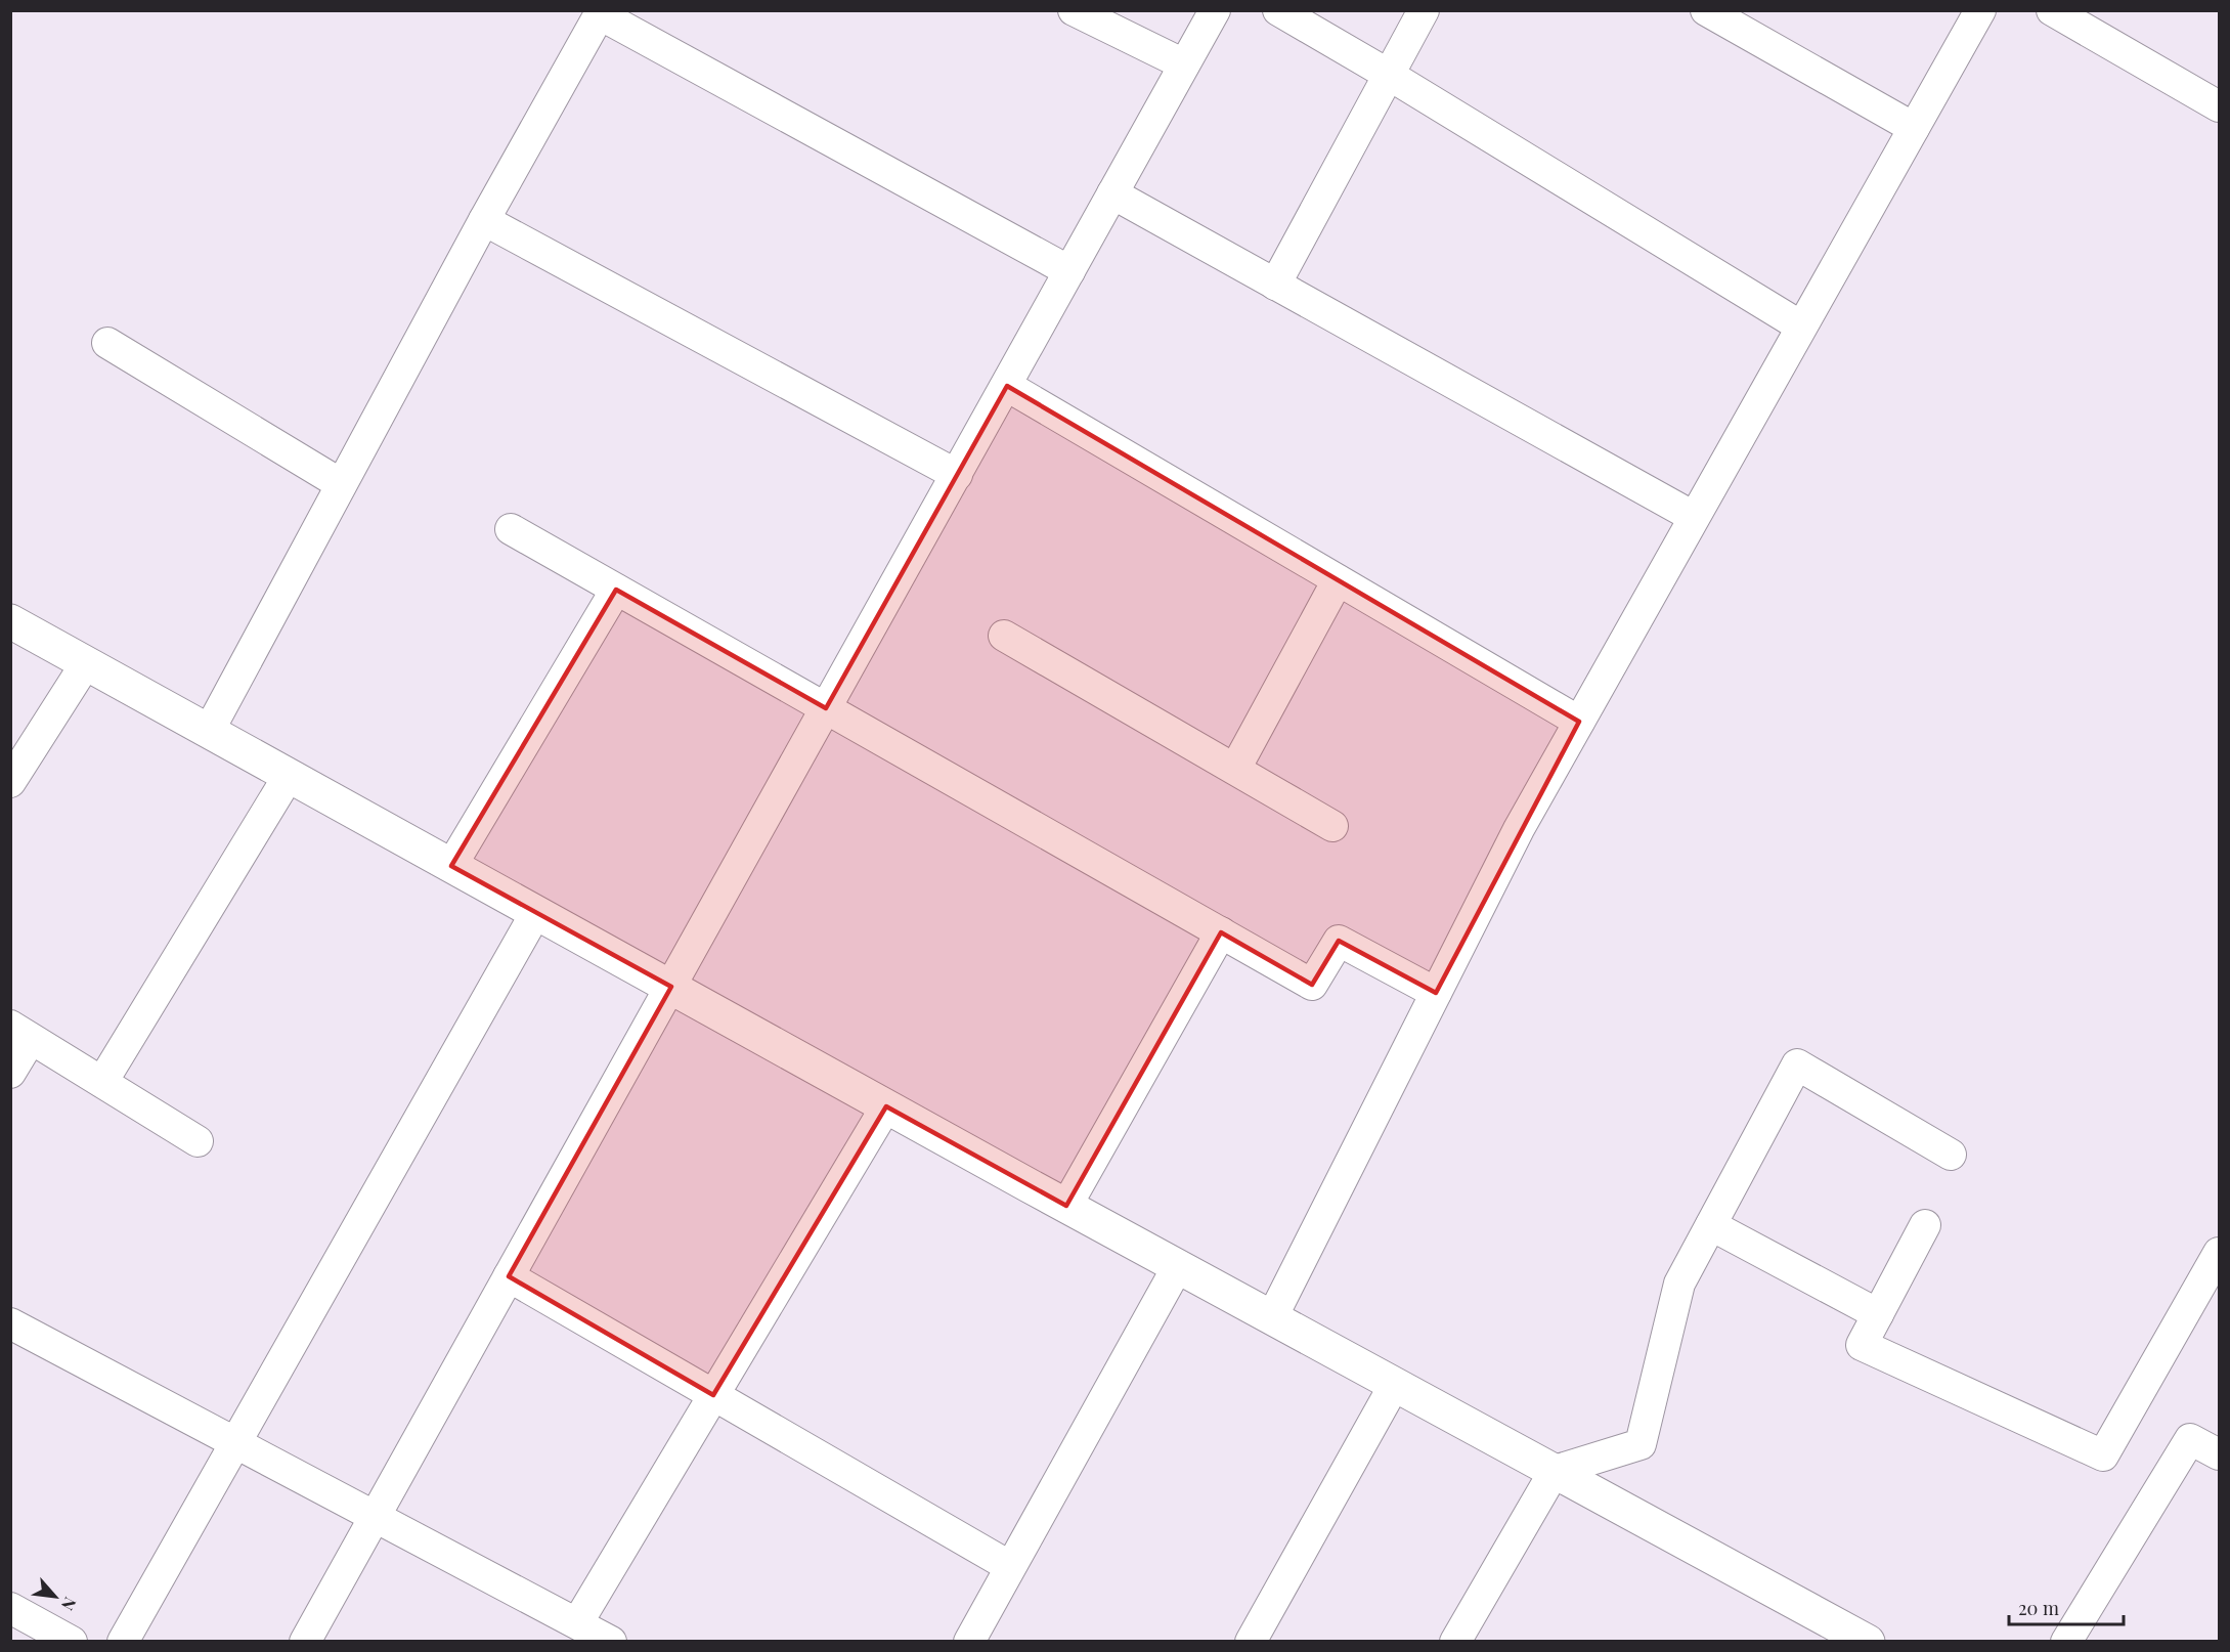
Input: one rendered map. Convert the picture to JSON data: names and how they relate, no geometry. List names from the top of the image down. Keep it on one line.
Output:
{"scale_bar":"20 m","north":"bottom right"}
